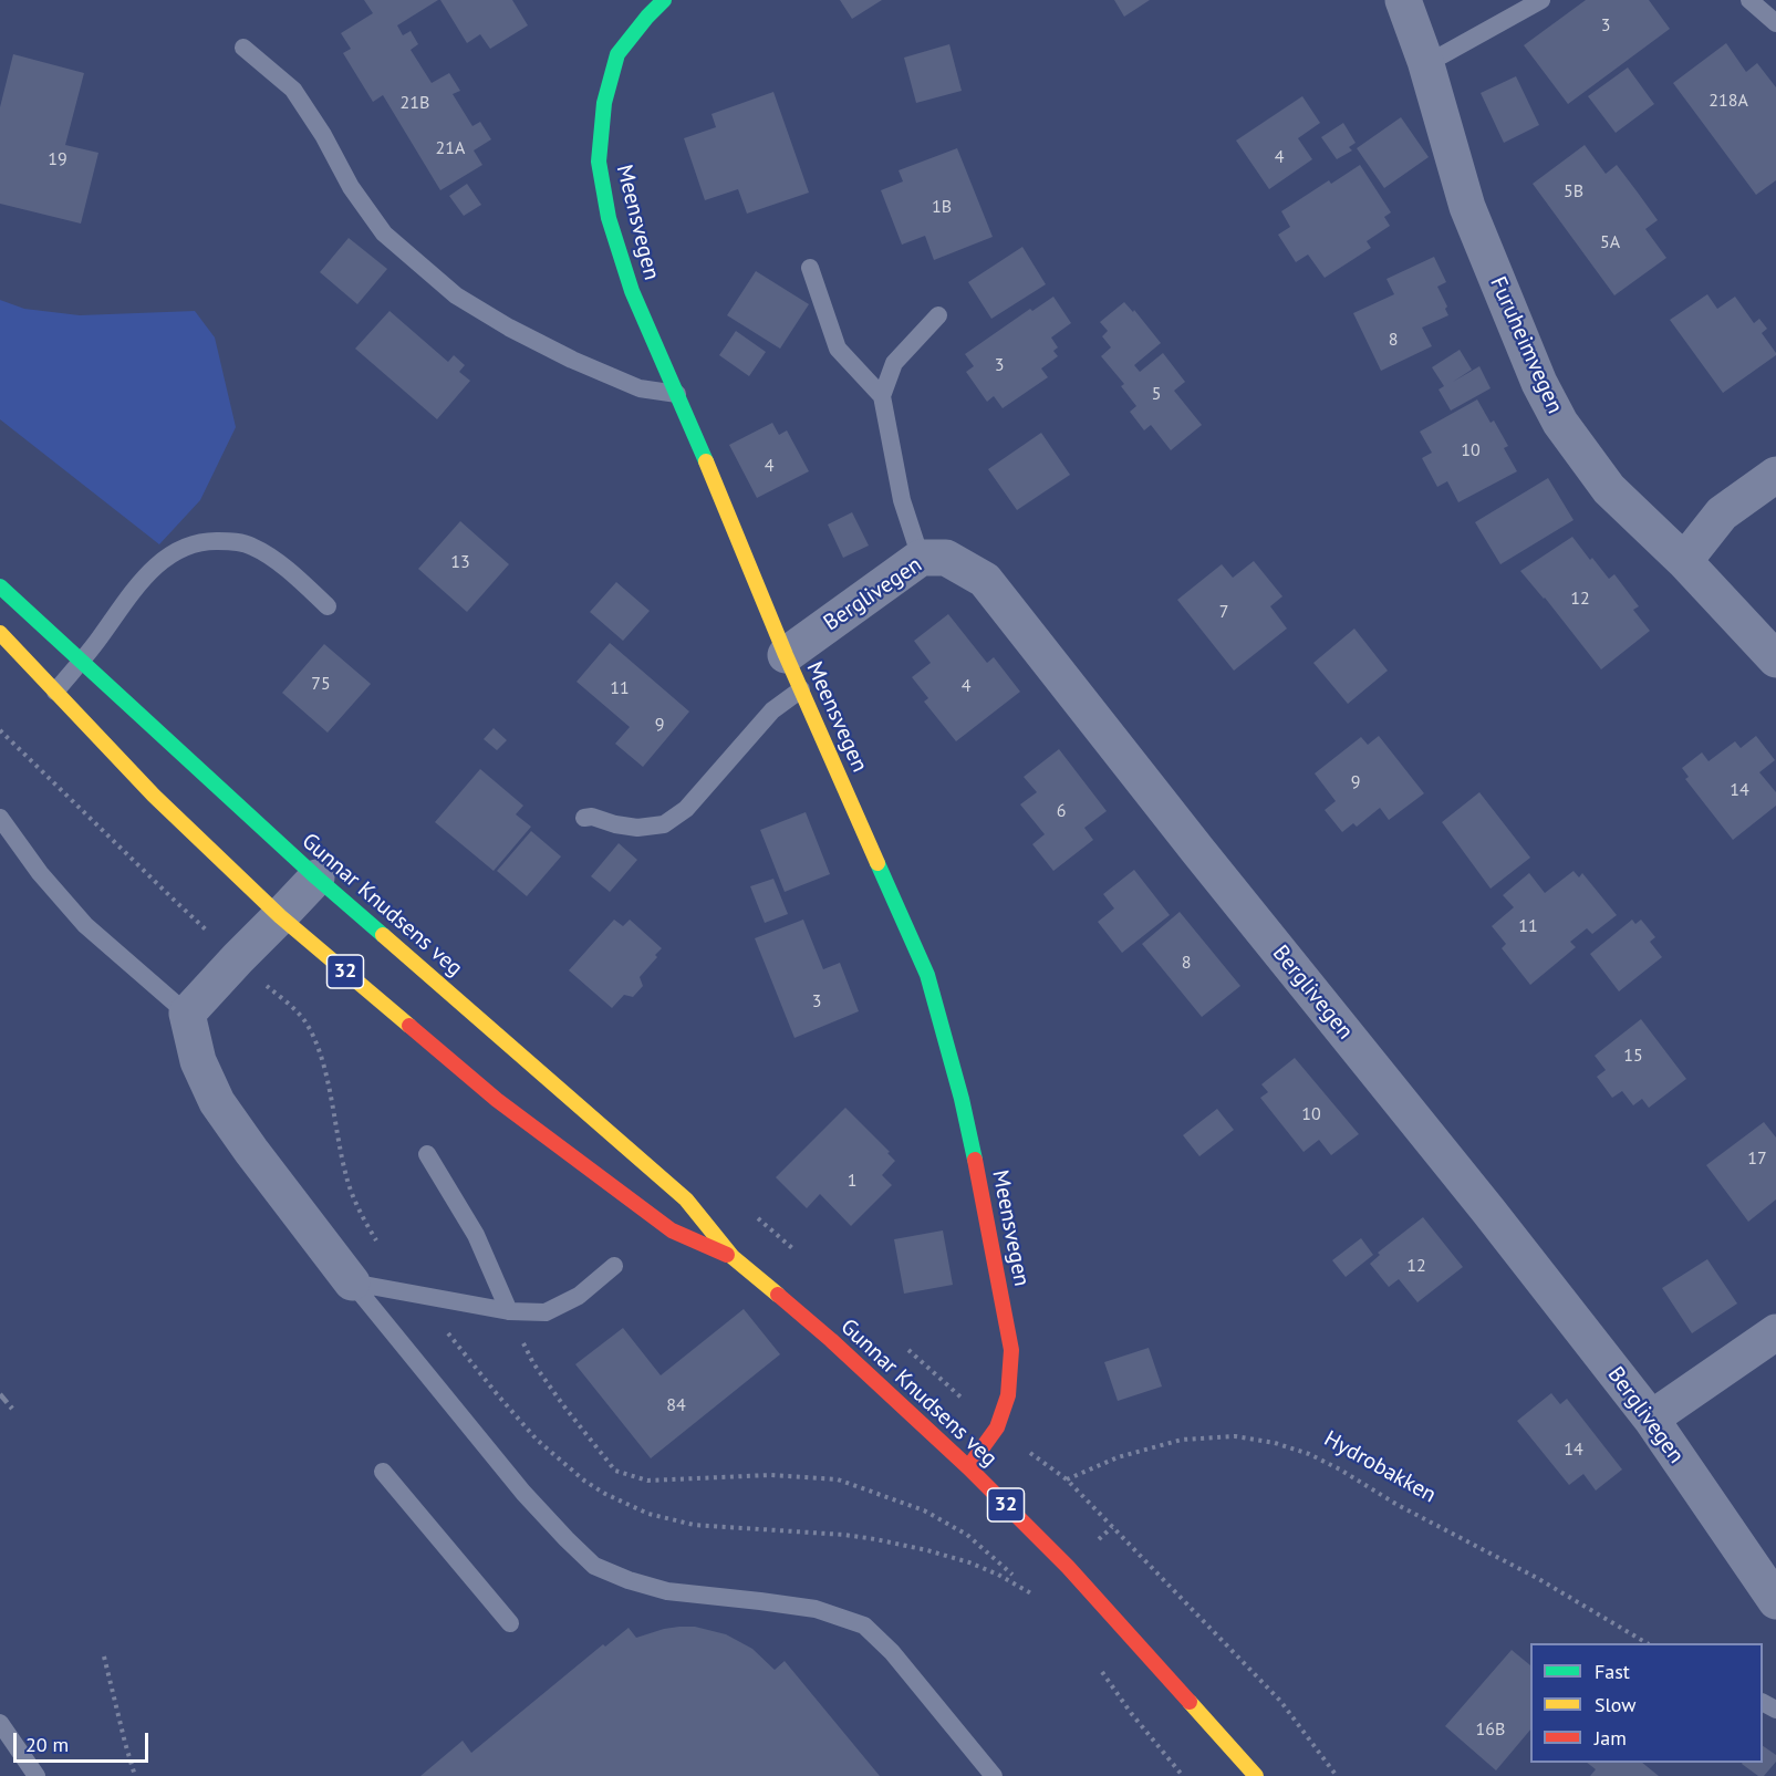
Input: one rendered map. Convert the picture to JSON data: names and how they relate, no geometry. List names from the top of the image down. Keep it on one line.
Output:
{"streets":{"main road":["Meensvegen","Gunnar Knudsens veg","32"],"street":["Furuheimvegen","Berglivegen"],"path":["Hydrobakken"]},"crossings":[["Meensvegen","Berglivegen"],["Meensvegen","Gunnar Knudsens veg"]],"house_numbers":["3","218A","21B","21A","4","19","5B","1B","5A","8","3","5","10","4","13","12","7","75","4","11","9","9","14","6","11","8","3","15","10","17","1","12","84","14","16B"],"legend":["Fast","Slow","Jam"],"scale_bar":"20 m"}
